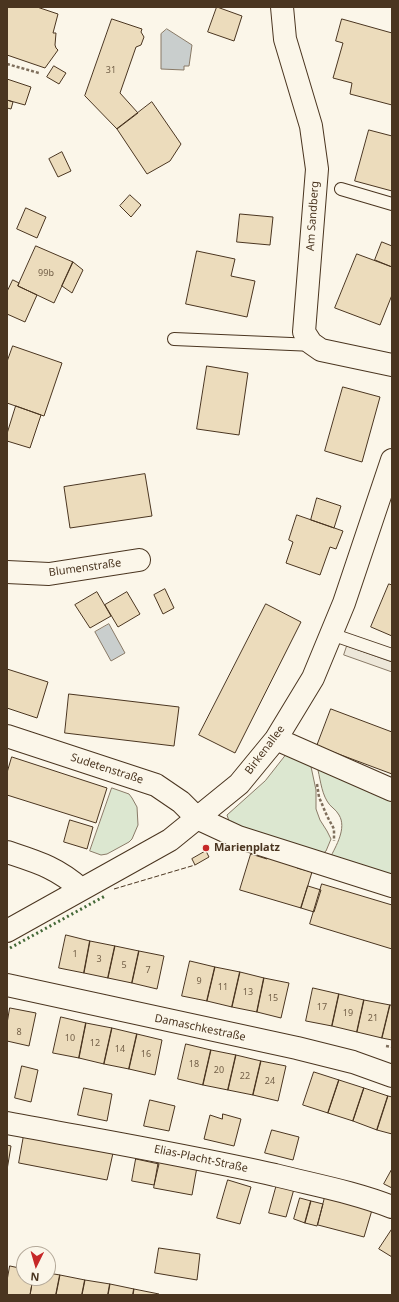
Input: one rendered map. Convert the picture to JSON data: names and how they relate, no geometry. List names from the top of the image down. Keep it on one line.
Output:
{"streets":{"street":["Am Sandberg","Blumenstraße","Birkenallee","Sudetenstraße","Damaschkestraße","Elias-Placht-Straße"]},"crossings":[["Birkenallee","Sudetenstraße"]],"places":["Marienplatz"],"house_numbers":["31","99b","1","3","5","7","9","11","13","15","17","19","21","8","10","12","14","16","18","20","22","24"],"north":"bottom"}
